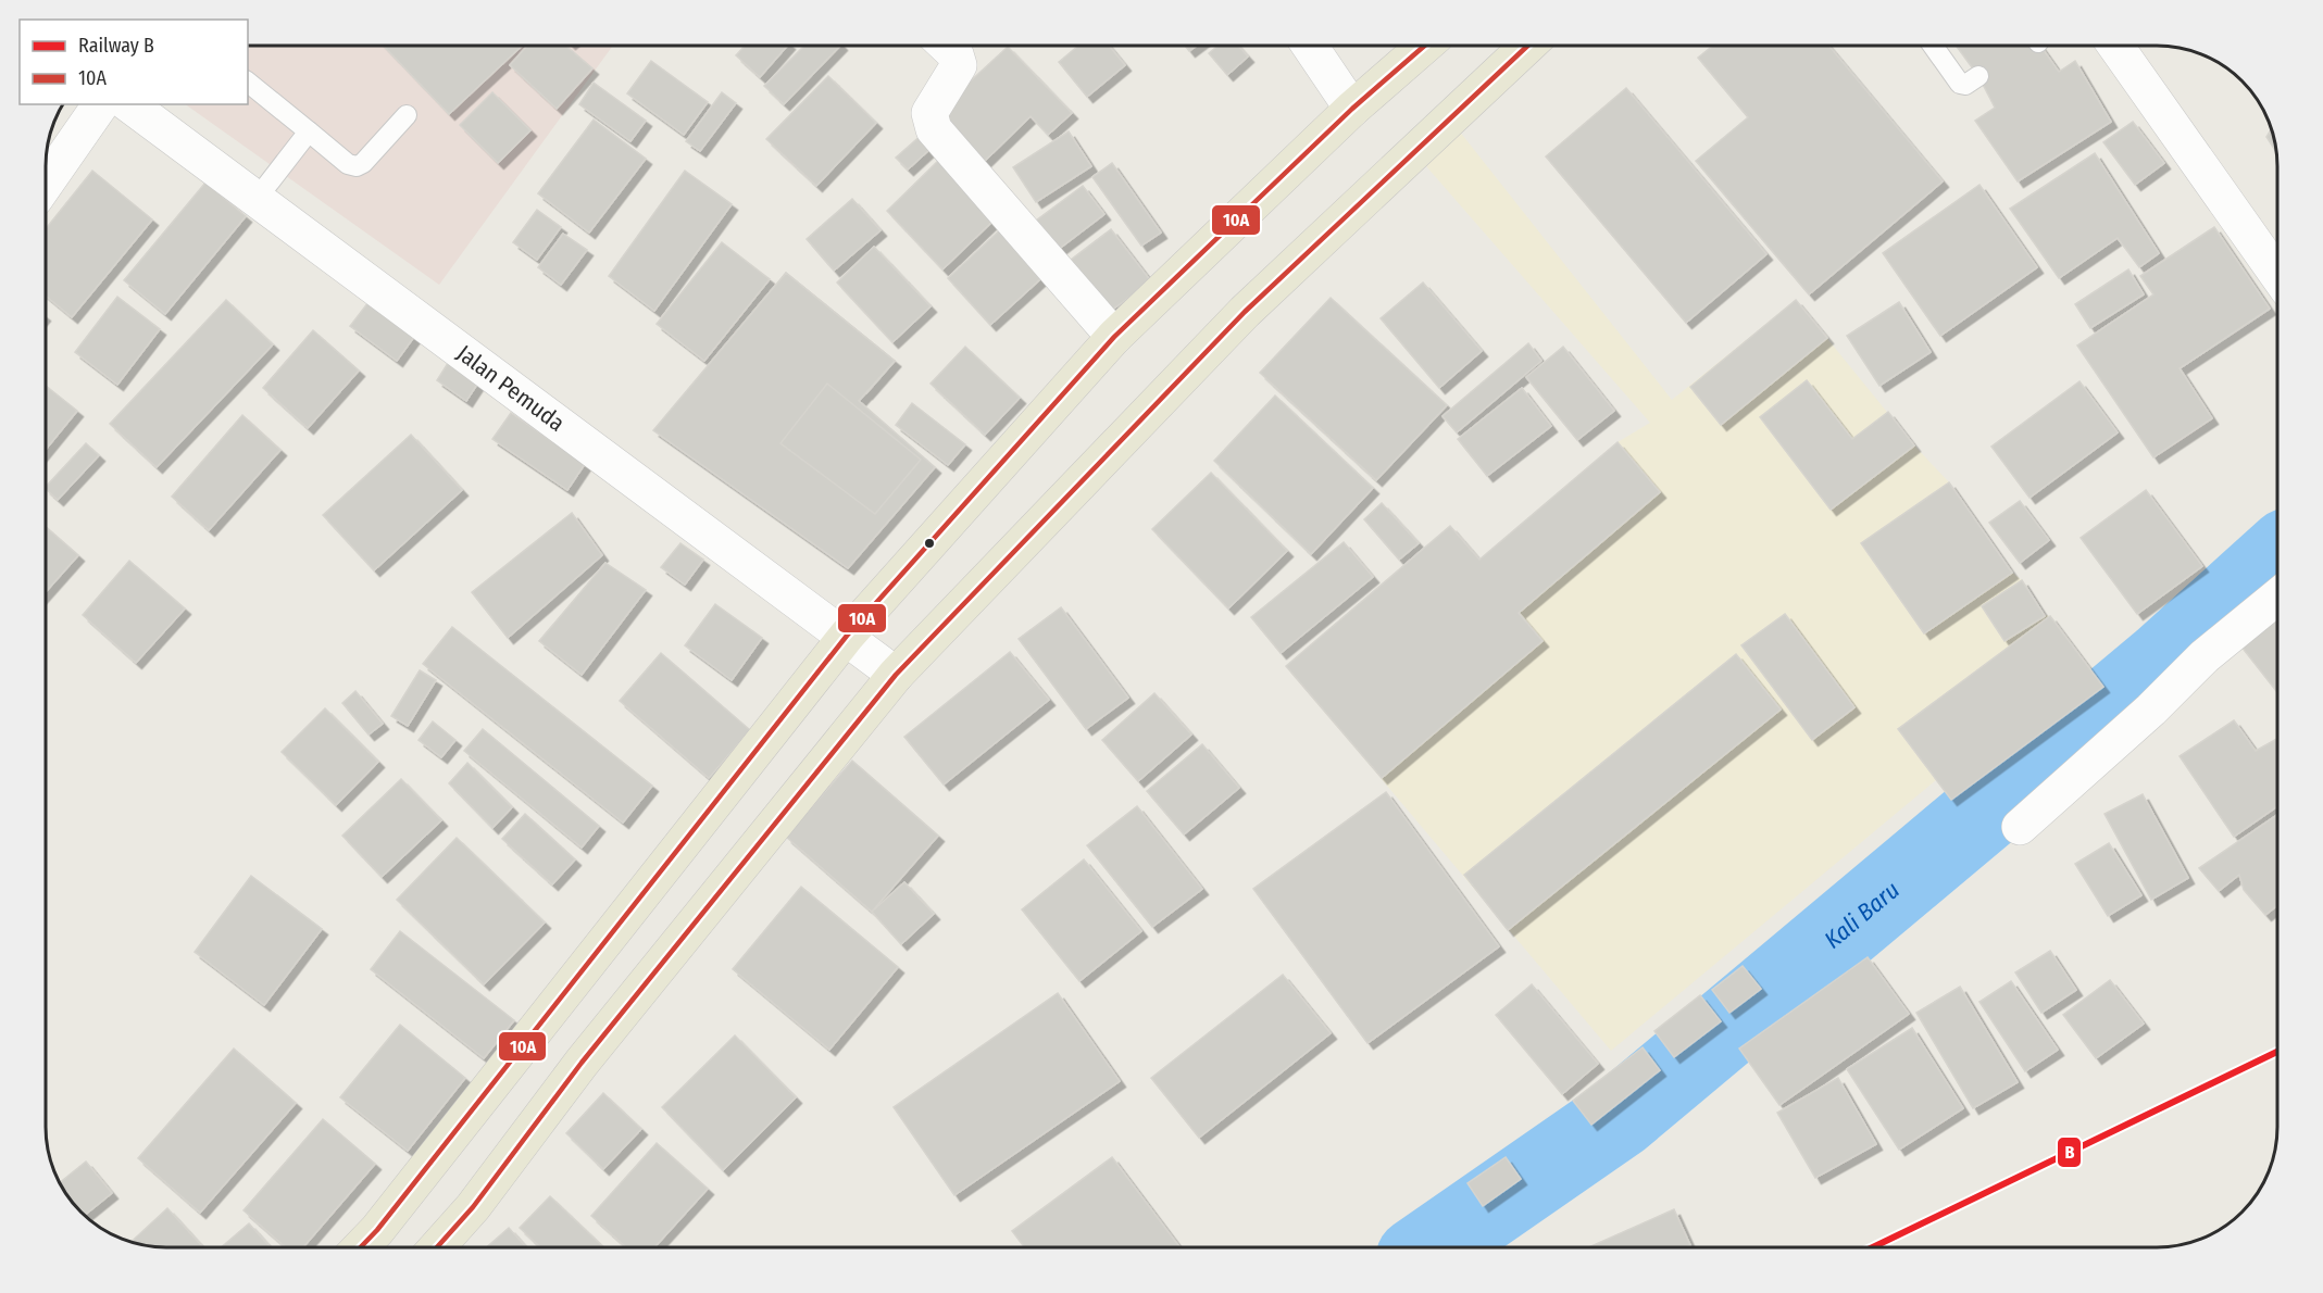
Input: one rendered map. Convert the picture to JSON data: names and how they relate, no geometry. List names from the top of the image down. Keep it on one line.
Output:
{"streets":{"street":["Jalan Pemuda"]},"water":["Kali Baru"],"lines":["transit line 10A","rail line B"],"legend":["Railway B","10A"]}
